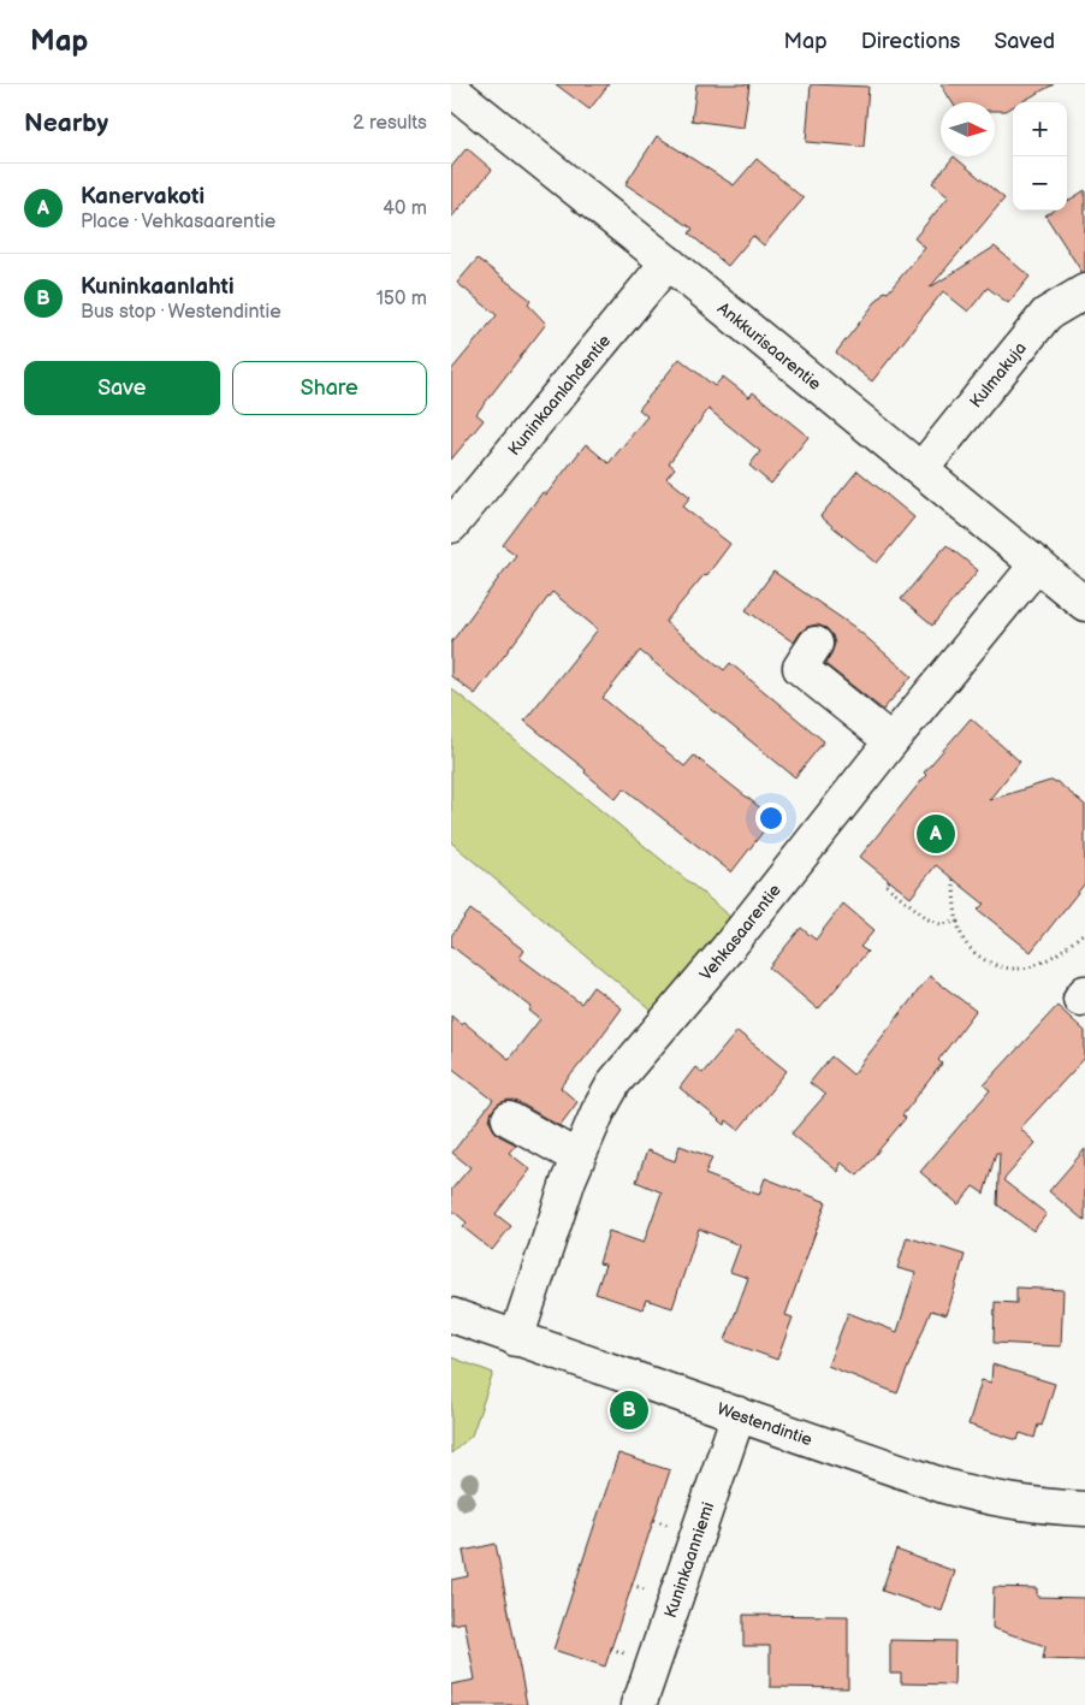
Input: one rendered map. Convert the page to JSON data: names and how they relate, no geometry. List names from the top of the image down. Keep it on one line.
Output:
{"streets":{"street":["Ankkurisaarentie","Kulmakuja","Kuninkaanlahdentie","Vehkasaarentie","Westendintie","Kuninkaanniemi"]},"crossings":[["Ankkurisaarentie","Kulmakuja"],["Ankkurisaarentie","Kuninkaanlahdentie"],["Ankkurisaarentie","Vehkasaarentie"],["Vehkasaarentie","Westendintie"],["Westendintie","Kuninkaanniemi"]],"north":"right","page":{"header":"Map","nav":["Map","Directions","Saved"],"heading":["Nearby","2 results"],"map_buttons":["+","−"],"list":[{"mark":"A","name":"Kanervakoti","note":"Place · Vehkasaarentie","value":"40 m"},{"mark":"B","name":"Kuninkaanlahti","note":"Bus stop · Westendintie","value":"150 m"}],"buttons":["Save","Share"],"pins":["A","B"]}}
